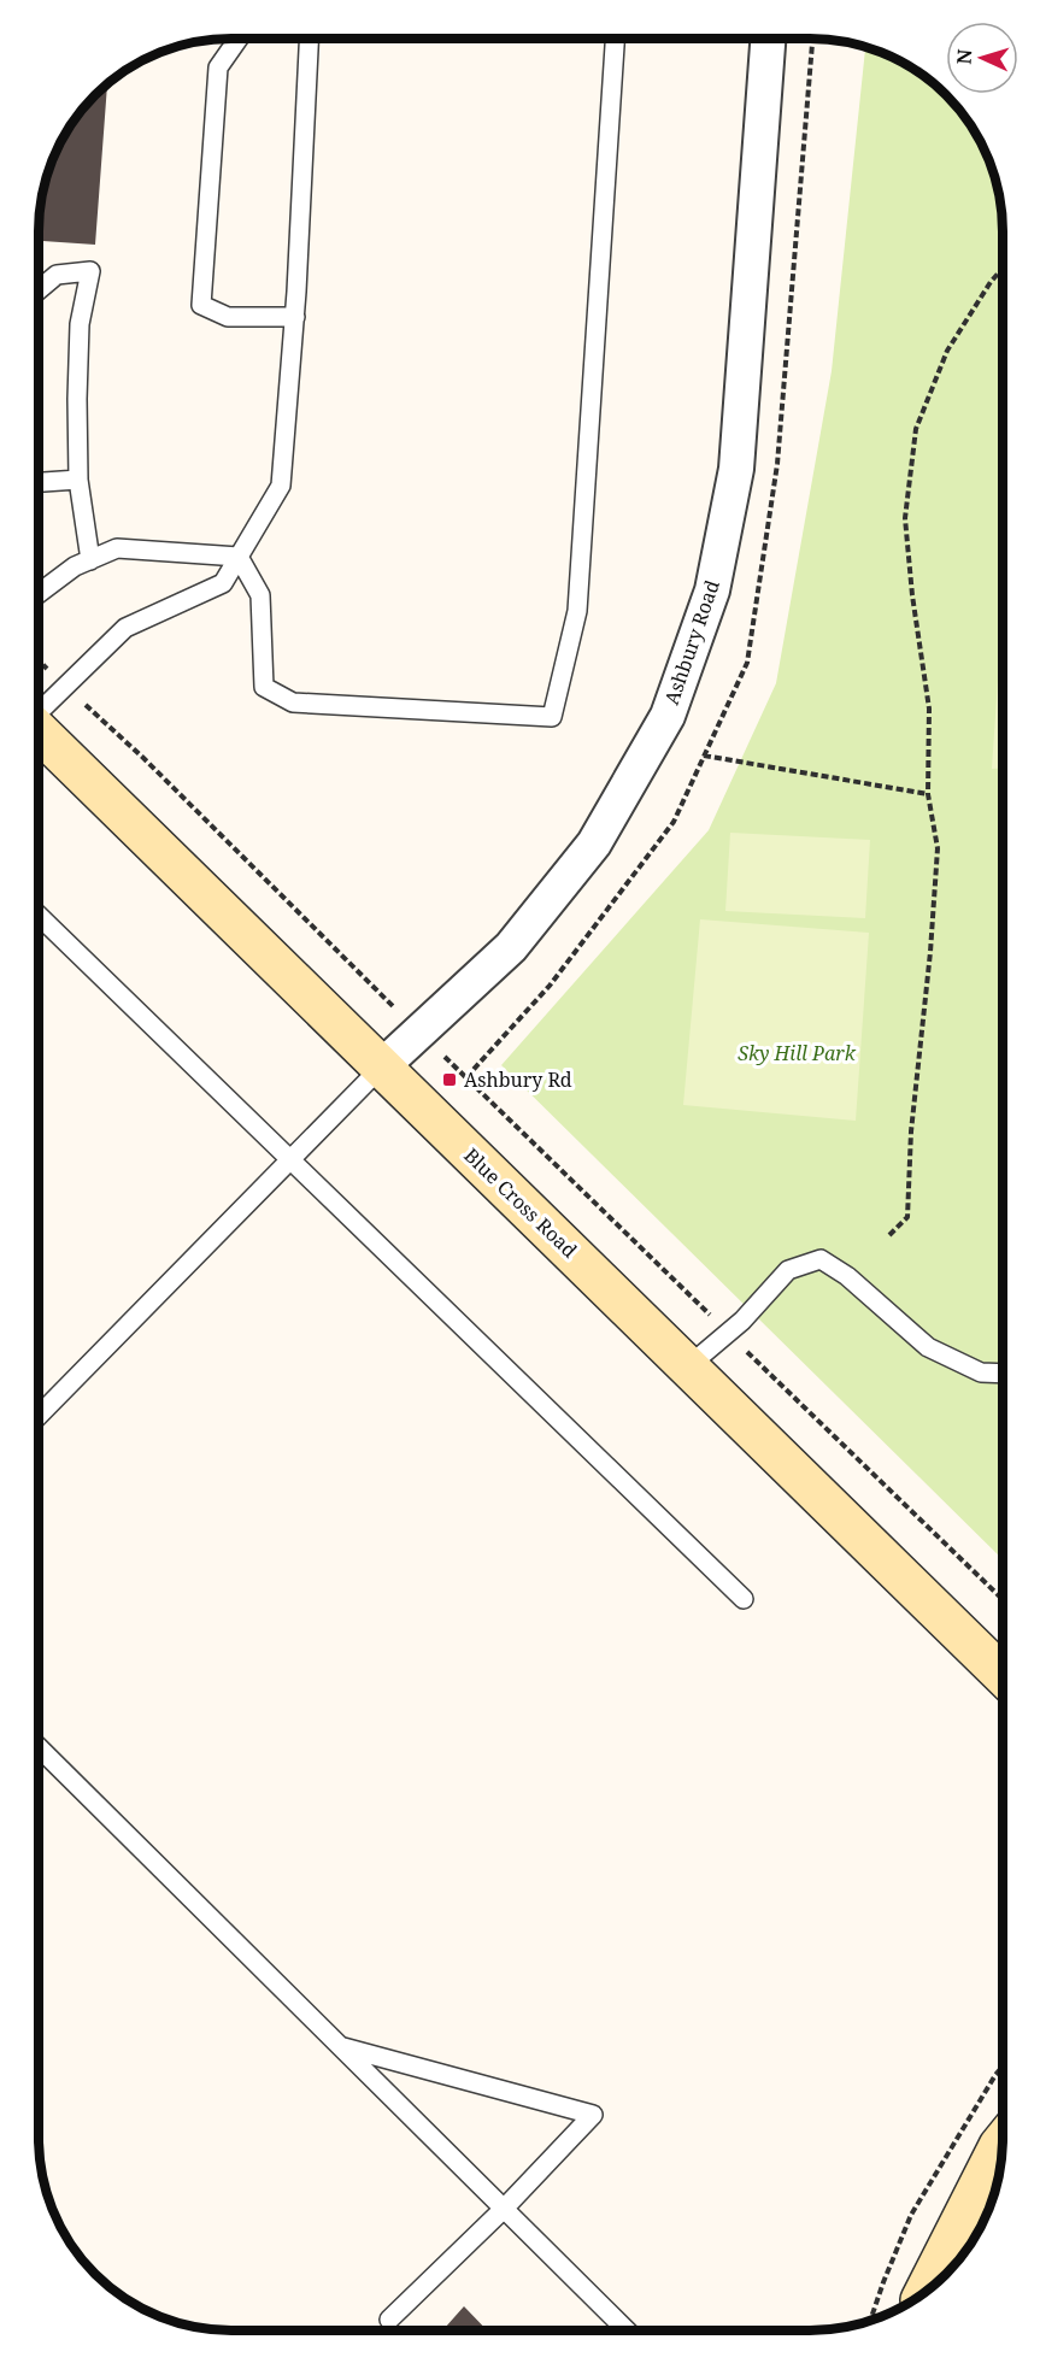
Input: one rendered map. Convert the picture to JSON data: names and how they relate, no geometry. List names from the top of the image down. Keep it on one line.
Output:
{"streets":{"street":["Ashbury Road","Blue Cross Road"]},"crossings":[["Ashbury Road","Blue Cross Road"]],"parks":["Sky Hill Park"],"places":{"transit":["Ashbury Rd"]},"north":"left"}
